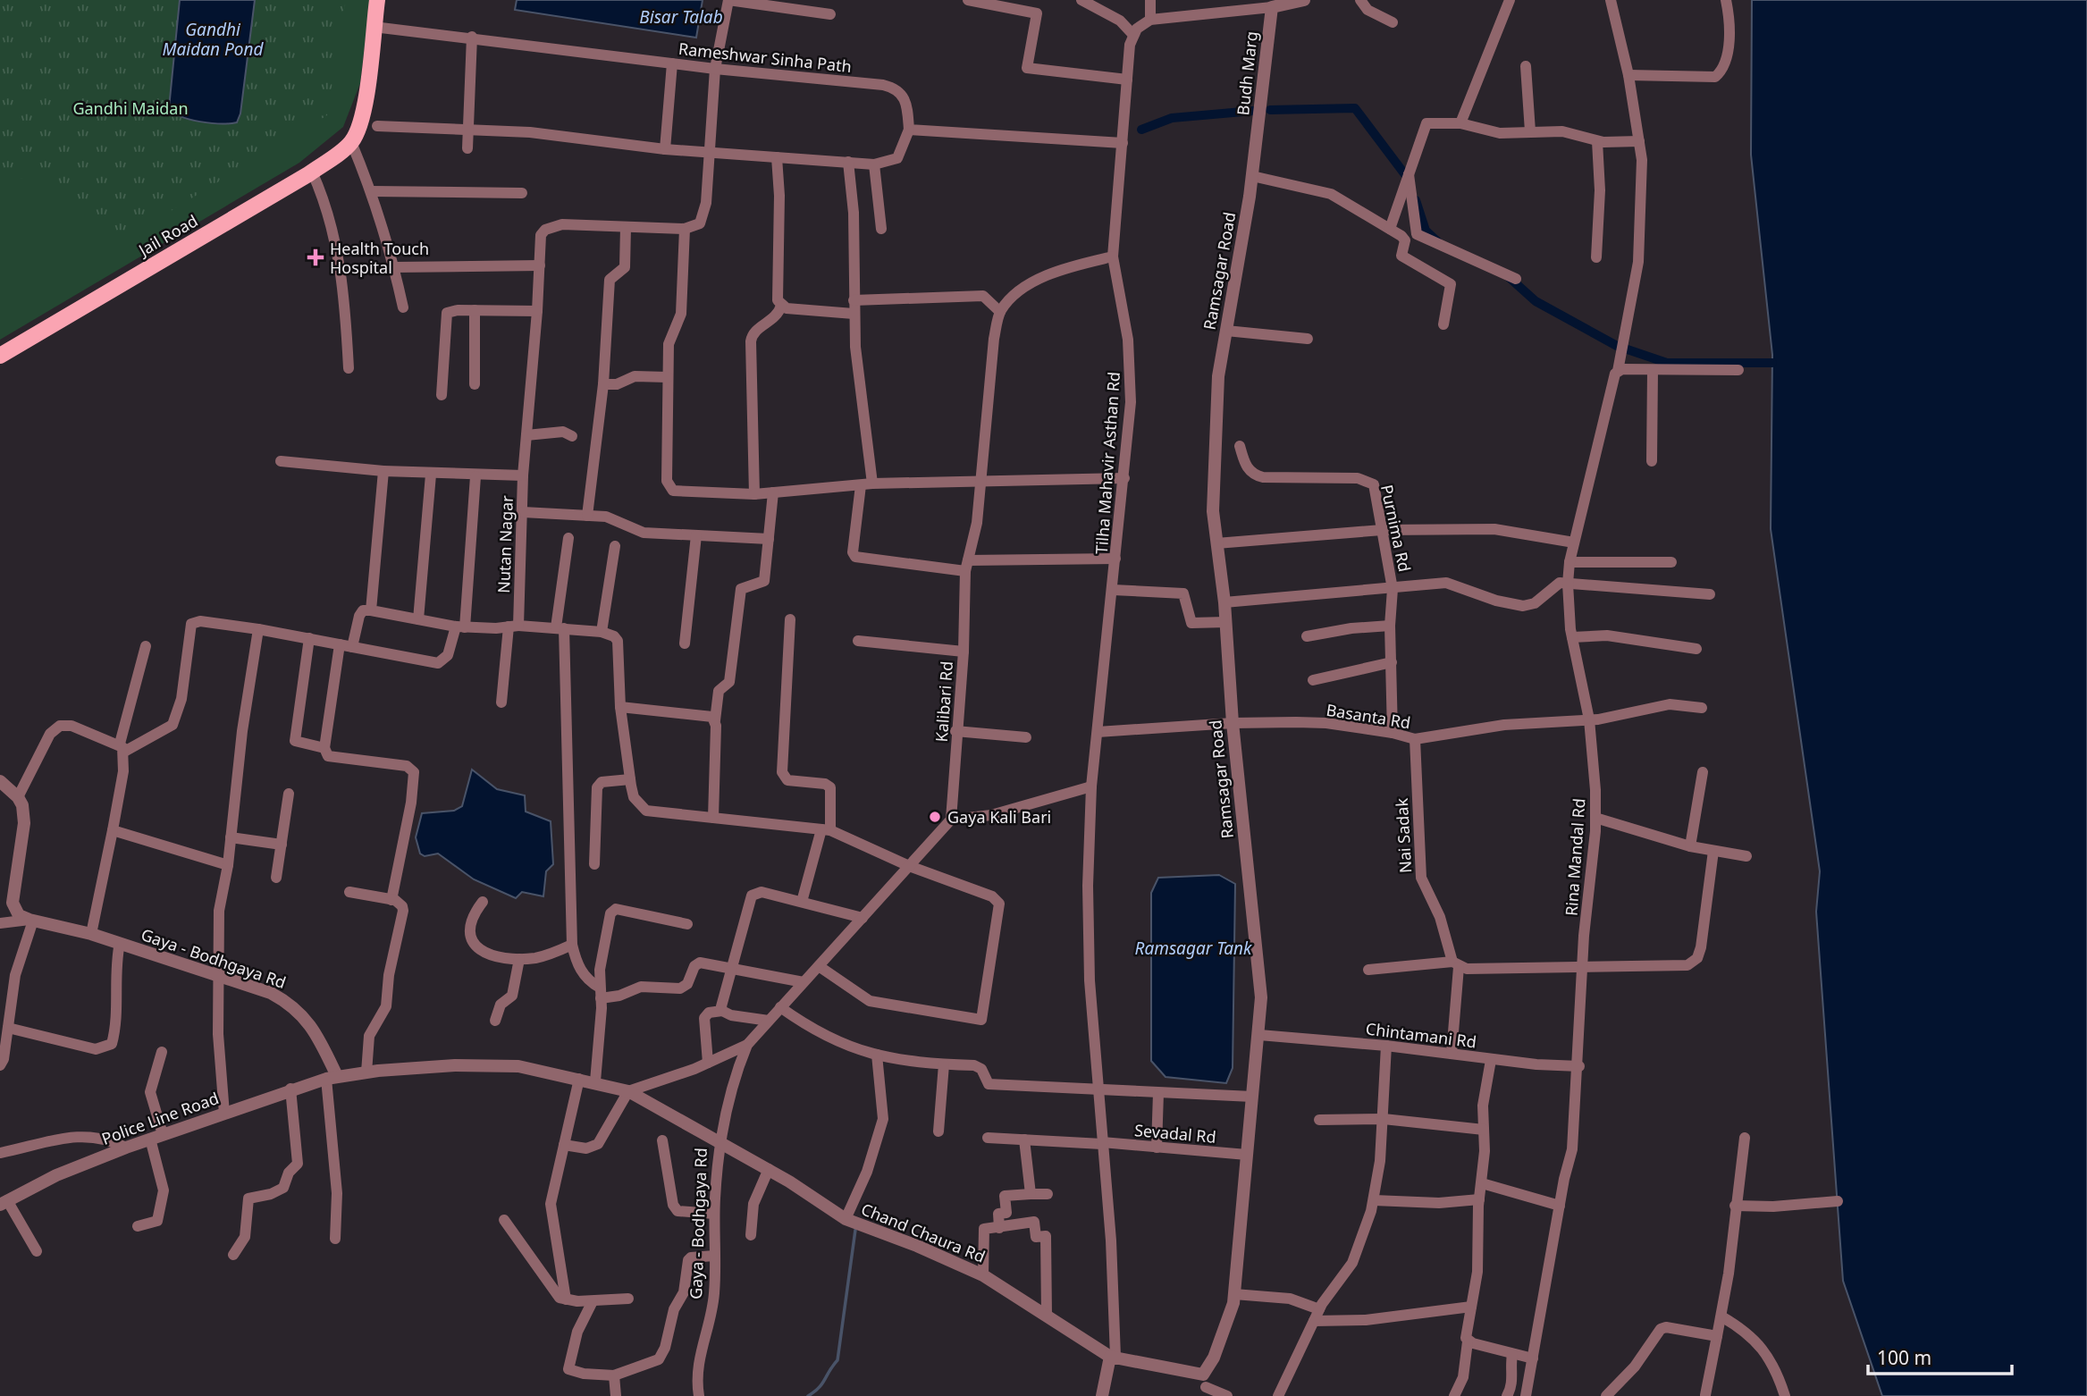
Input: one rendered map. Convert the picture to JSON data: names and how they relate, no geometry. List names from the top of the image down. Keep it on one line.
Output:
{"streets":{"main road":["Jail Road"],"street":["Rameshwar Sinha Path","Budh Marg","Ramsagar Road","Tilha Mahavir Asthan Rd","Purnima Rd","Nutan Nagar","Kalibari Rd","Basanta Rd","Nai Sadak","Rina Mandal Rd","Gaya - Bodhgaya Rd","Chintamani Rd","Police Line Road","Sevadal Rd","Chand Chaura Rd"]},"crossings":[["Budh Marg","Ramsagar Road"],["Ramsagar Road","Basanta Rd"],["Ramsagar Road","Chintamani Rd"],["Ramsagar Road","Sevadal Rd"],["Tilha Mahavir Asthan Rd","Basanta Rd"],["Tilha Mahavir Asthan Rd","Sevadal Rd"],["Tilha Mahavir Asthan Rd","Chand Chaura Rd"],["Purnima Rd","Basanta Rd"],["Basanta Rd","Nai Sadak"],["Basanta Rd","Rina Mandal Rd"],["Nai Sadak","Chintamani Rd"],["Rina Mandal Rd","Chintamani Rd"],["Gaya - Bodhgaya Rd","Police Line Road"],["Gaya - Bodhgaya Rd","Chand Chaura Rd"]],"water":["Bisar Talab","Gandhi Maidan Pond","Ramsagar Tank"],"parks":["Gandhi Maidan"],"places":{"health":["Health Touch Hospital"],"other":["Gaya Kali Bari"]},"scale_bar":"100 m"}
